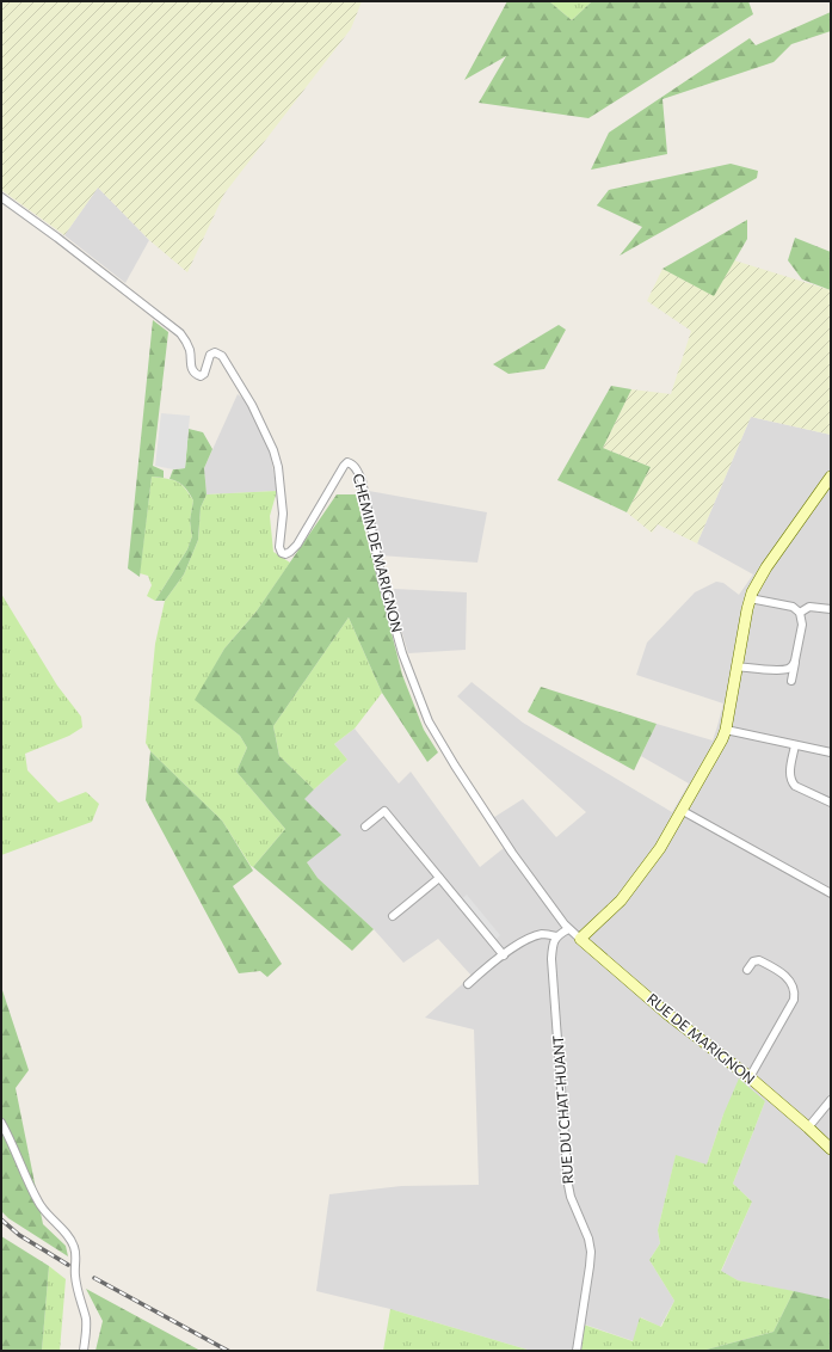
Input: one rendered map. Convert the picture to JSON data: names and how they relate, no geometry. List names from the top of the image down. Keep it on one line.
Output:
{"streets":{"street":["CHEMIN DE MARIGNON","RUE DE MARIGNON","RUE DU CHAT-HUANT"]},"crossings":[["CHEMIN DE MARIGNON","RUE DE MARIGNON"]]}
